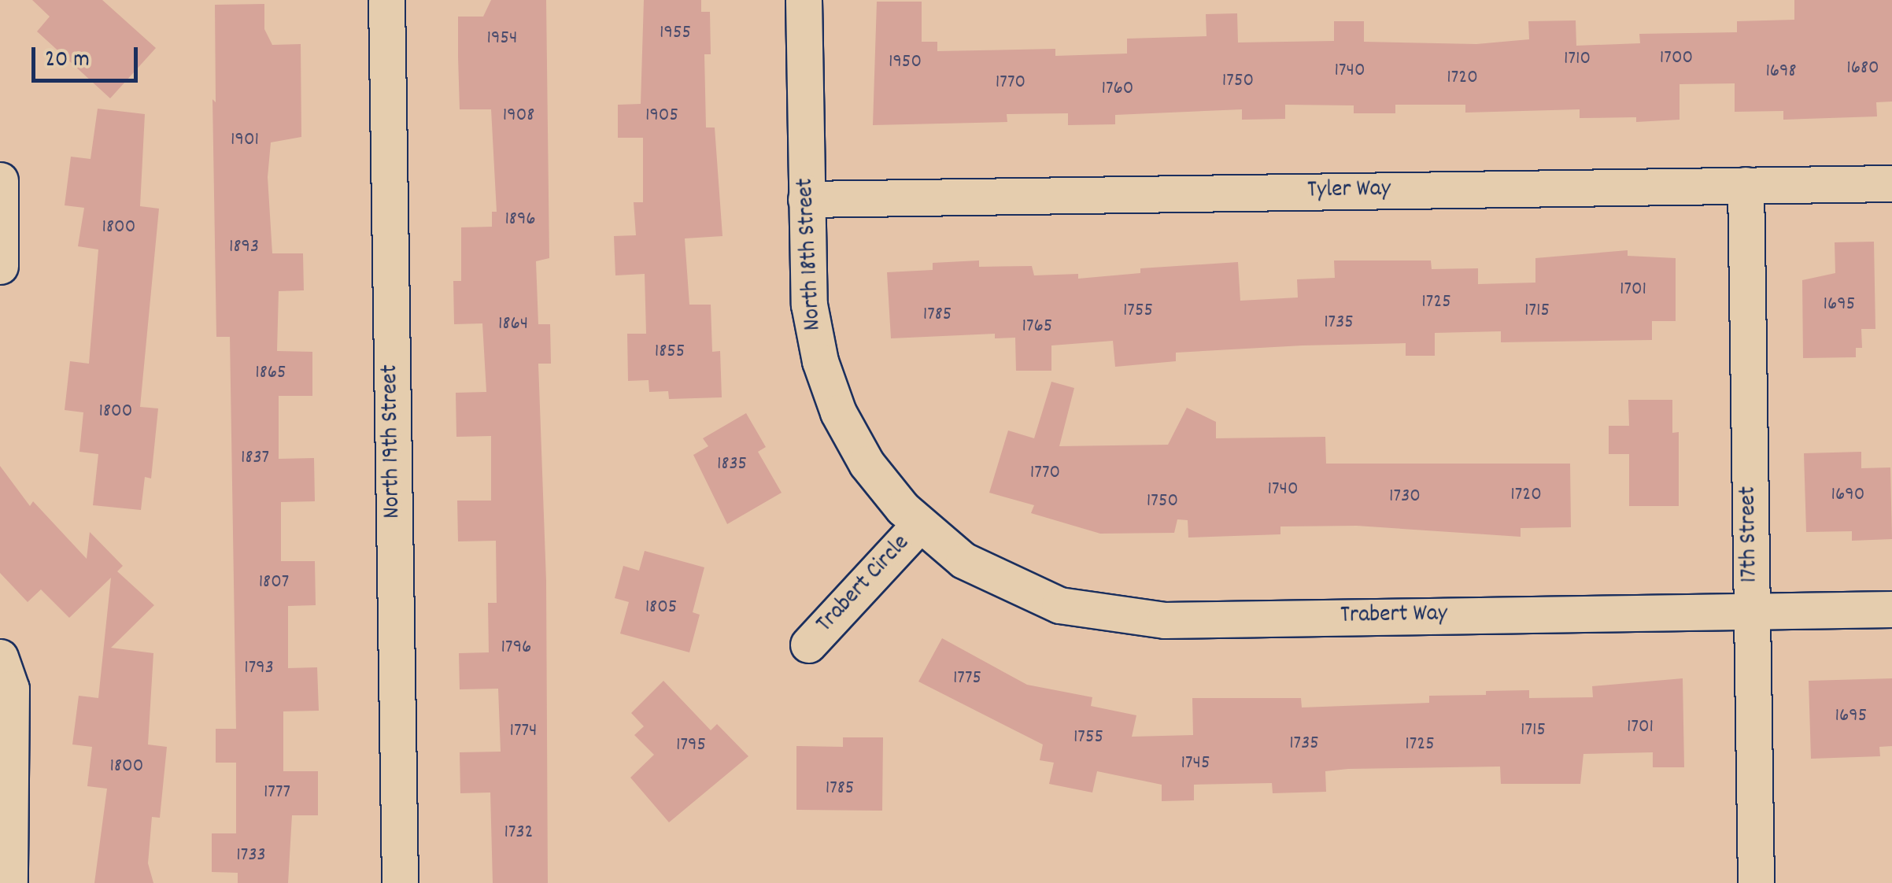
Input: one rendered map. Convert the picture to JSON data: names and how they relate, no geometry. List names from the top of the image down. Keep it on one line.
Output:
{"streets":{"street":["Tyler Way","North 18th Street","North 19th Street","17th Street","Trabert Circle","Trabert Way"]},"crossings":[["Tyler Way","North 18th Street"],["Tyler Way","17th Street"],["North 18th Street","Trabert Circle"],["North 18th Street","Trabert Way"],["17th Street","Trabert Way"],["Trabert Circle","Trabert Way"]],"house_numbers":["1955","1954","1700","1710","1950","1680","1740","1698","1720","1750","1770","1760","1908","1905","1901","1896","1800","1893","1701","1725","1695","1755","1715","1785","1735","1864","1765","1855","1865","1800","1837","1835","1770","1740","1720","1690","1730","1750","1807","1805","1796","1793","1775","1695","1701","1715","1774","1755","1735","1725","1795","1745","1800","1785","1777","1732","1733"],"scale_bar":"20 m"}
